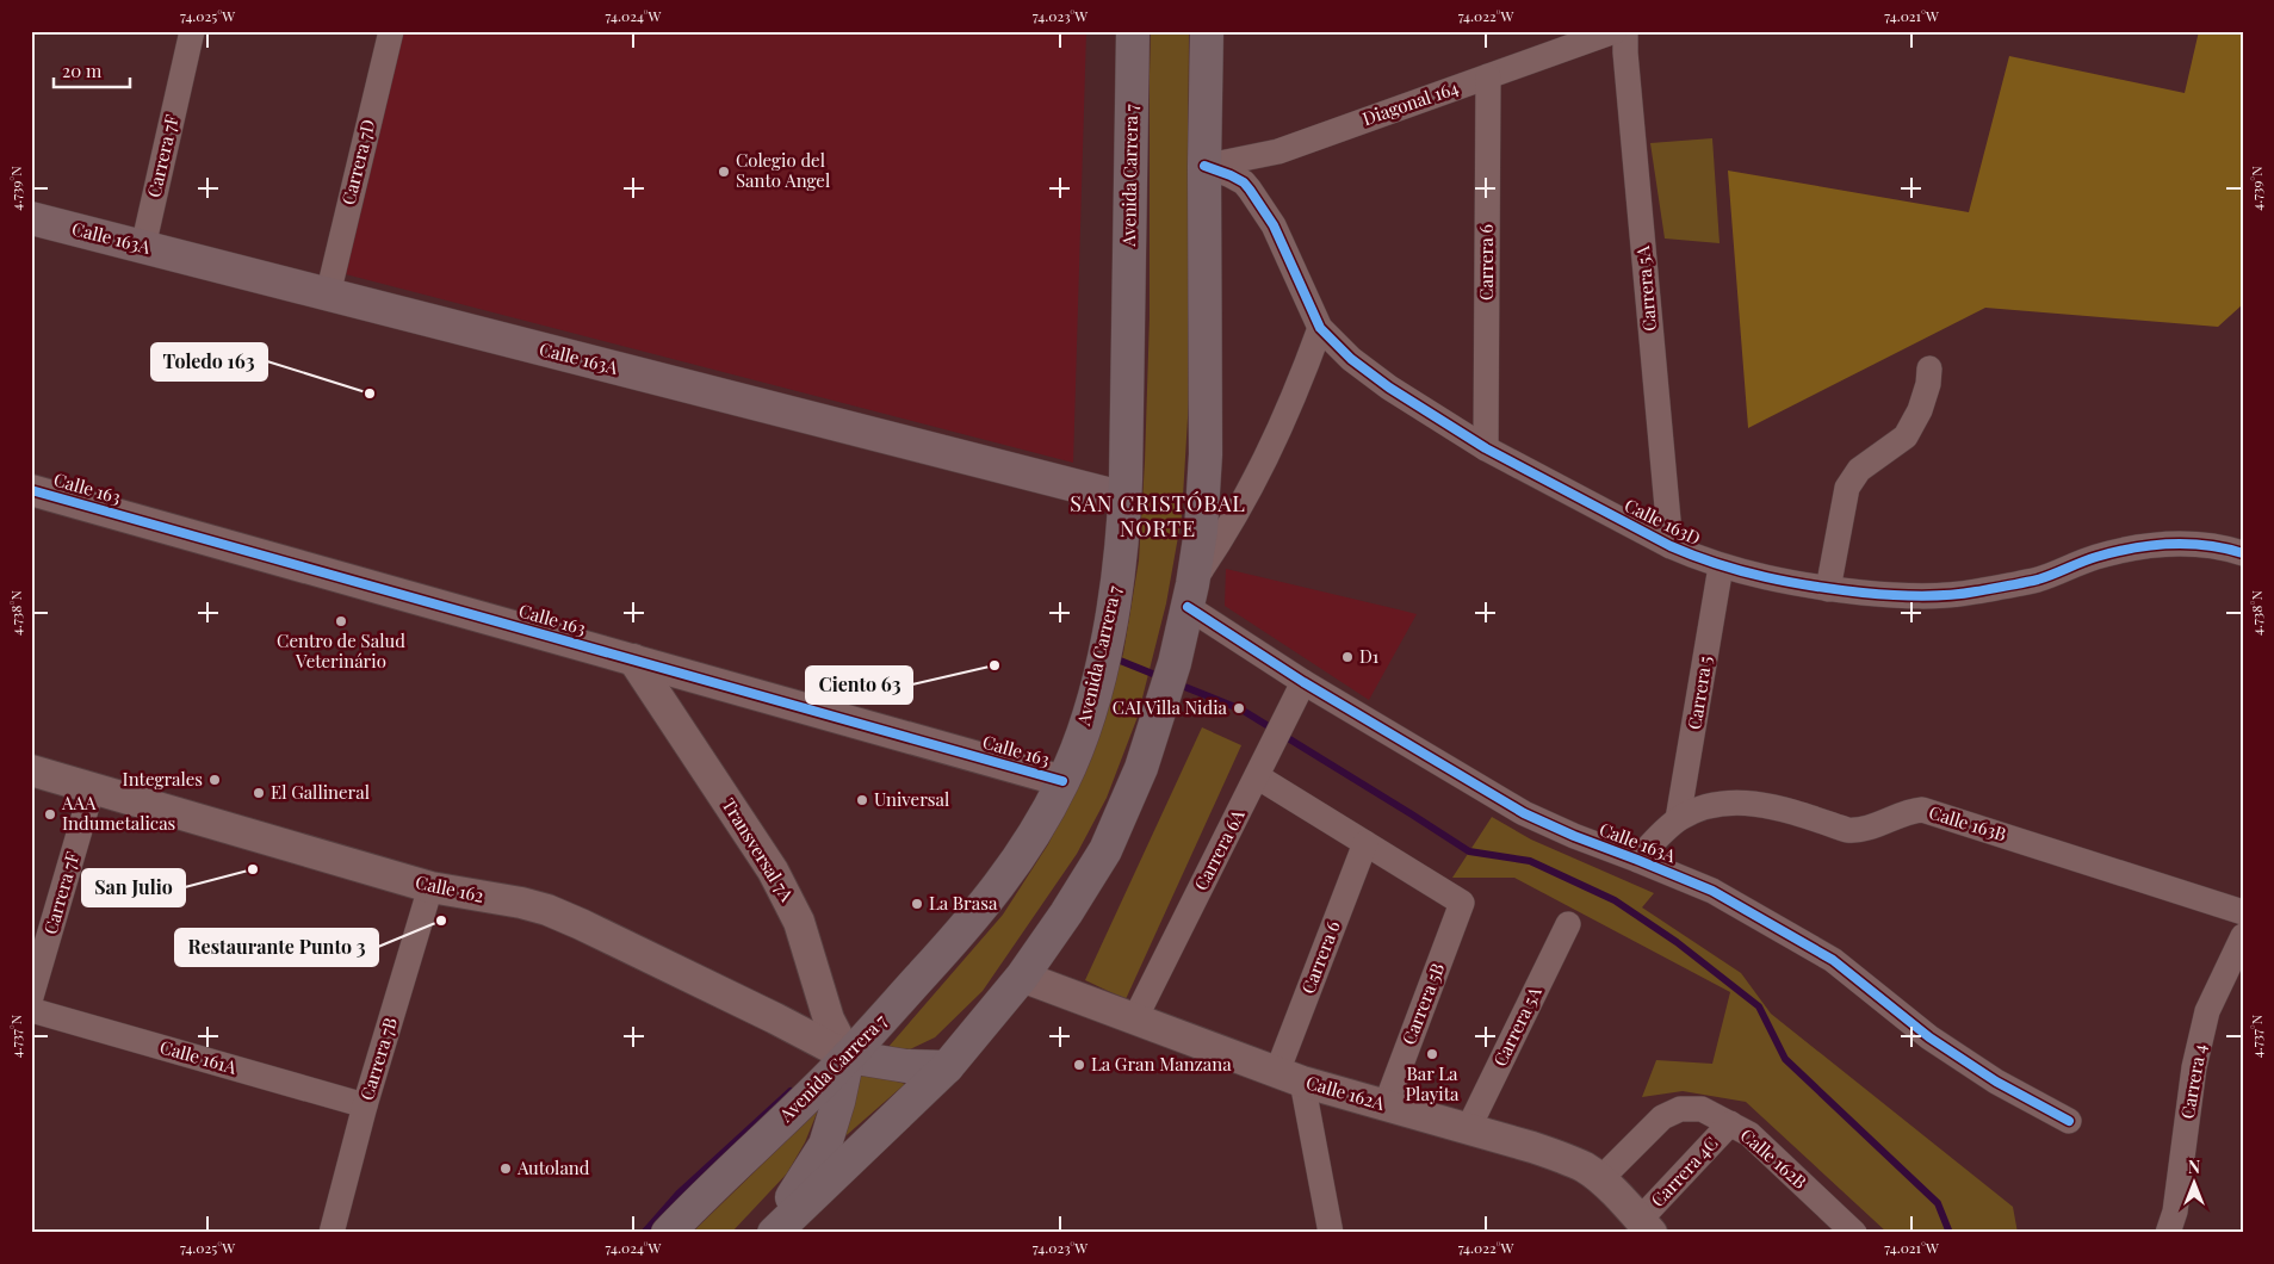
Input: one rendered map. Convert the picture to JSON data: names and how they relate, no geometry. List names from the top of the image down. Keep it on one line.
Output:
{"streets":{"main road":["Avenida Carrera 7","Calle 163A"],"street":["Diagonal 164","Carrera 7F","Carrera 7D","Carrera 6","Carrera 5A","Calle 163","Calle 163D","Carrera 5","Calle 163B","Transversal 7A","Carrera 6A","Calle 162","Carrera 5B","Calle 161A","Carrera 7B","Carrera 4","Calle 162A","Calle 162B","Carrera 4C"]},"crossings":[["Diagonal 164","Carrera 6"],["Diagonal 164","Calle 163D"],["Carrera 7F","Calle 163A"],["Carrera 7F","Calle 162"],["Carrera 7D","Calle 163A"],["Avenida Carrera 7","Calle 163A"],["Avenida Carrera 7","Calle 163"],["Avenida Carrera 7","Transversal 7A"],["Avenida Carrera 7","Calle 162"],["Calle 163A","Calle 163B"],["Calle 163A","Carrera 6A"],["Carrera 6","Calle 163D"],["Carrera 6","Carrera 5B"],["Carrera 6","Calle 162A"],["Carrera 5A","Calle 163D"],["Carrera 5A","Calle 162A"],["Calle 163","Transversal 7A"],["Calle 163D","Carrera 5"],["Carrera 5","Calle 163B"],["Transversal 7A","Calle 162"],["Carrera 6A","Calle 162A"],["Calle 162","Carrera 7B"],["Carrera 5B","Calle 162A"],["Calle 161A","Carrera 7B"],["Calle 162A","Calle 162B"],["Calle 162A","Carrera 4C"],["Calle 162B","Carrera 4C"]],"districts":["SAN CRISTÓBAL NORTE"],"places":["Colegio del Santo Angel","Toledo 163","Centro de Salud Veterinário","D1","Ciento 63","CAI Villa Nidia","Integrales","El Gallineral","Universal","AAA Indumetalicas","San Julio","La Brasa","Restaurante Punto 3","Bar La Playita","La Gran Manzana","Autoland"],"scale_bar":"20 m","north":"top","coordinates":["74.025°W","74.024°W","74.023°W","74.022°W","74.021°W","4.739°N","4.738°N","4.737°N"]}
